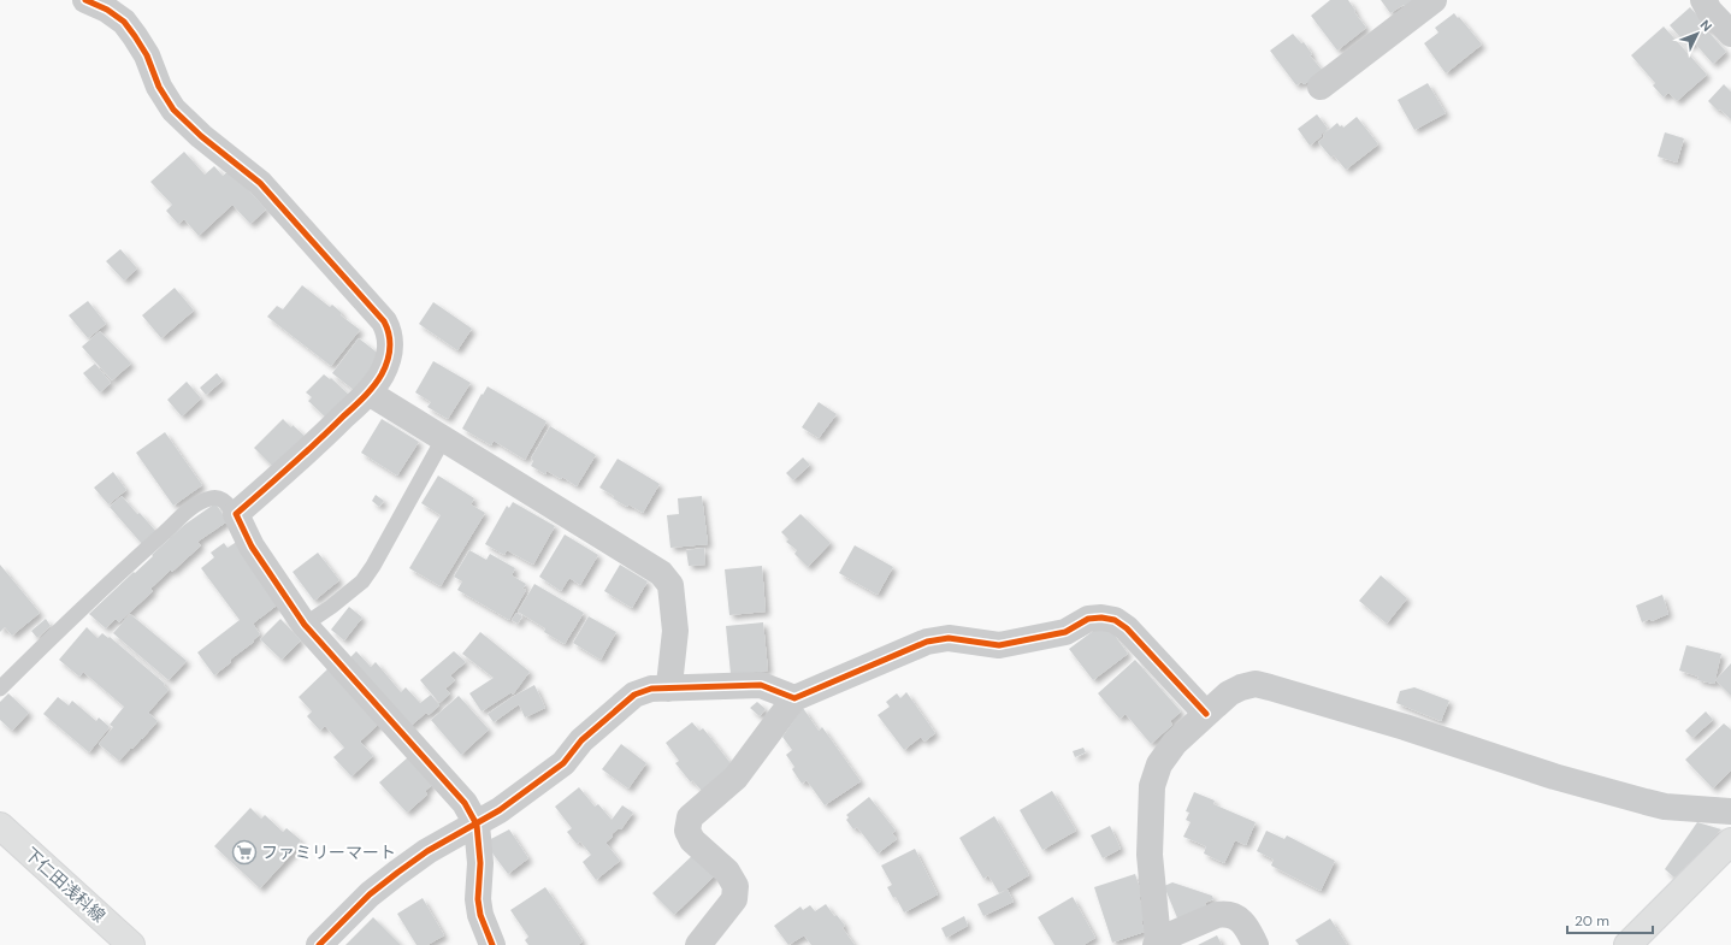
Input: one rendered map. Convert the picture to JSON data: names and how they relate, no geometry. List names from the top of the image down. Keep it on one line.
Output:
{"streets":{"main road":["下仁田浅科線"]},"places":{"supermarket":["ファミリーマート"]},"scale_bar":"20 m","north":"top right"}
